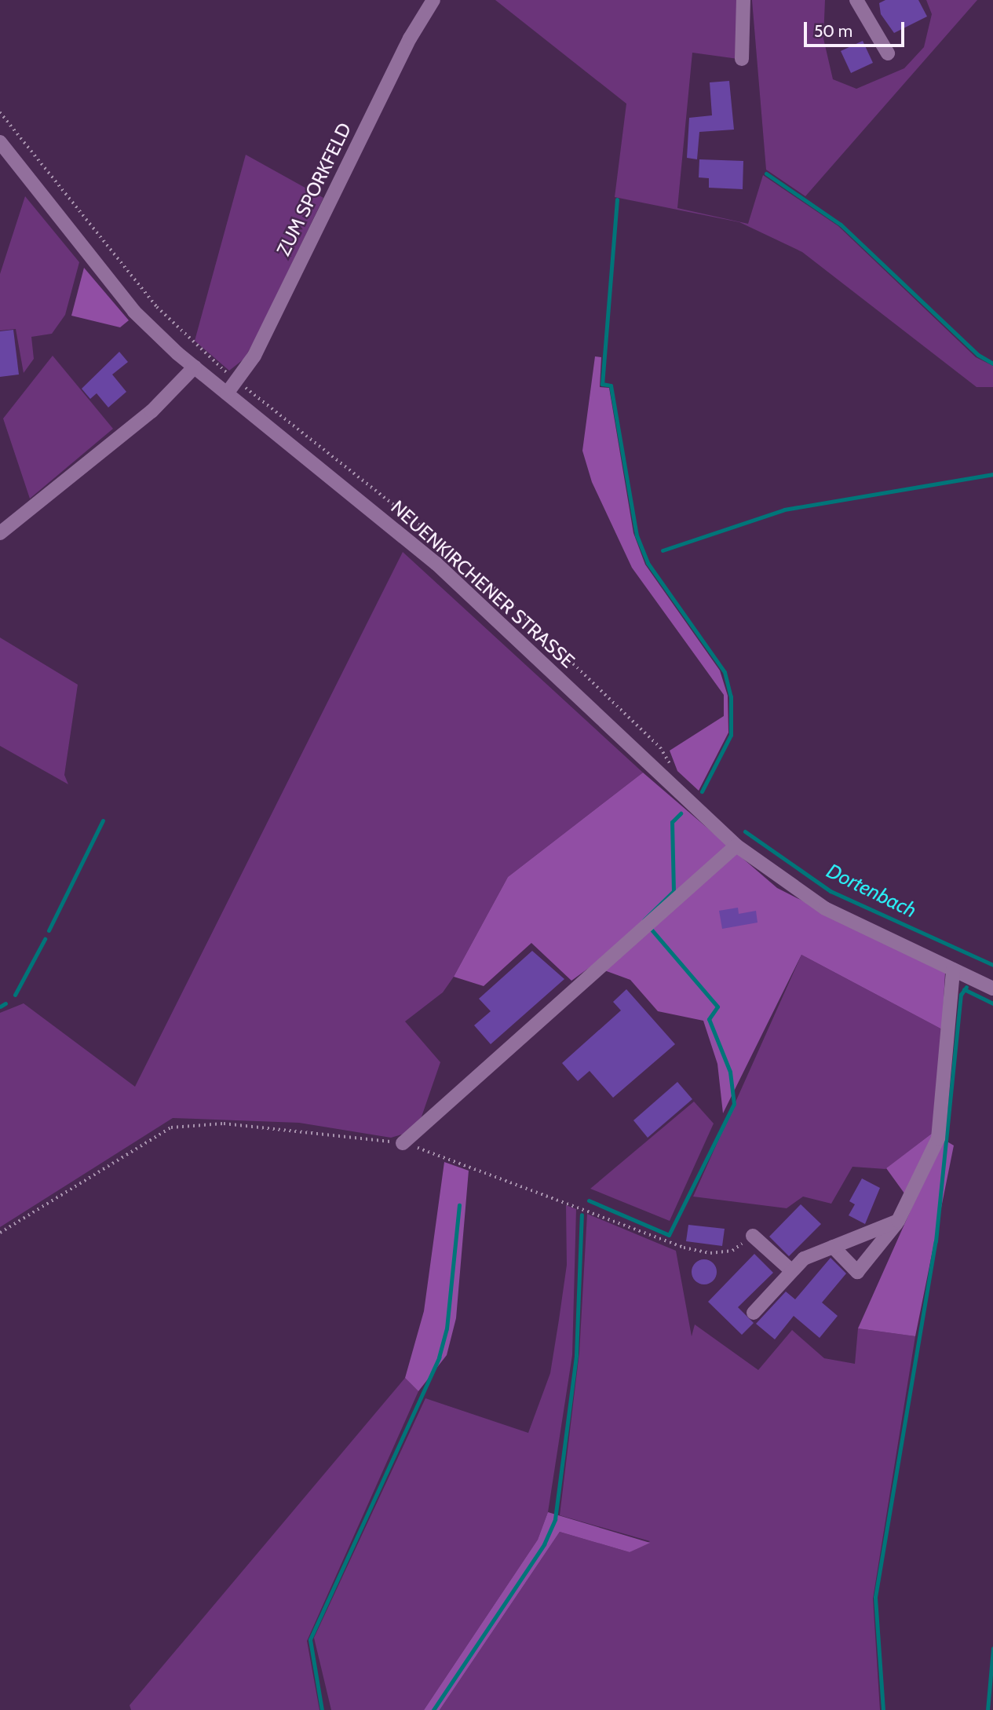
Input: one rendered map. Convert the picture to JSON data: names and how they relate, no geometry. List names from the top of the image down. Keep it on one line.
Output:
{"streets":{"street":["ZUM SPORKFELD","NEUENKIRCHENER STRASSE"]},"crossings":[["ZUM SPORKFELD","NEUENKIRCHENER STRASSE"]],"water":["Dortenbach"],"scale_bar":"50 m"}
